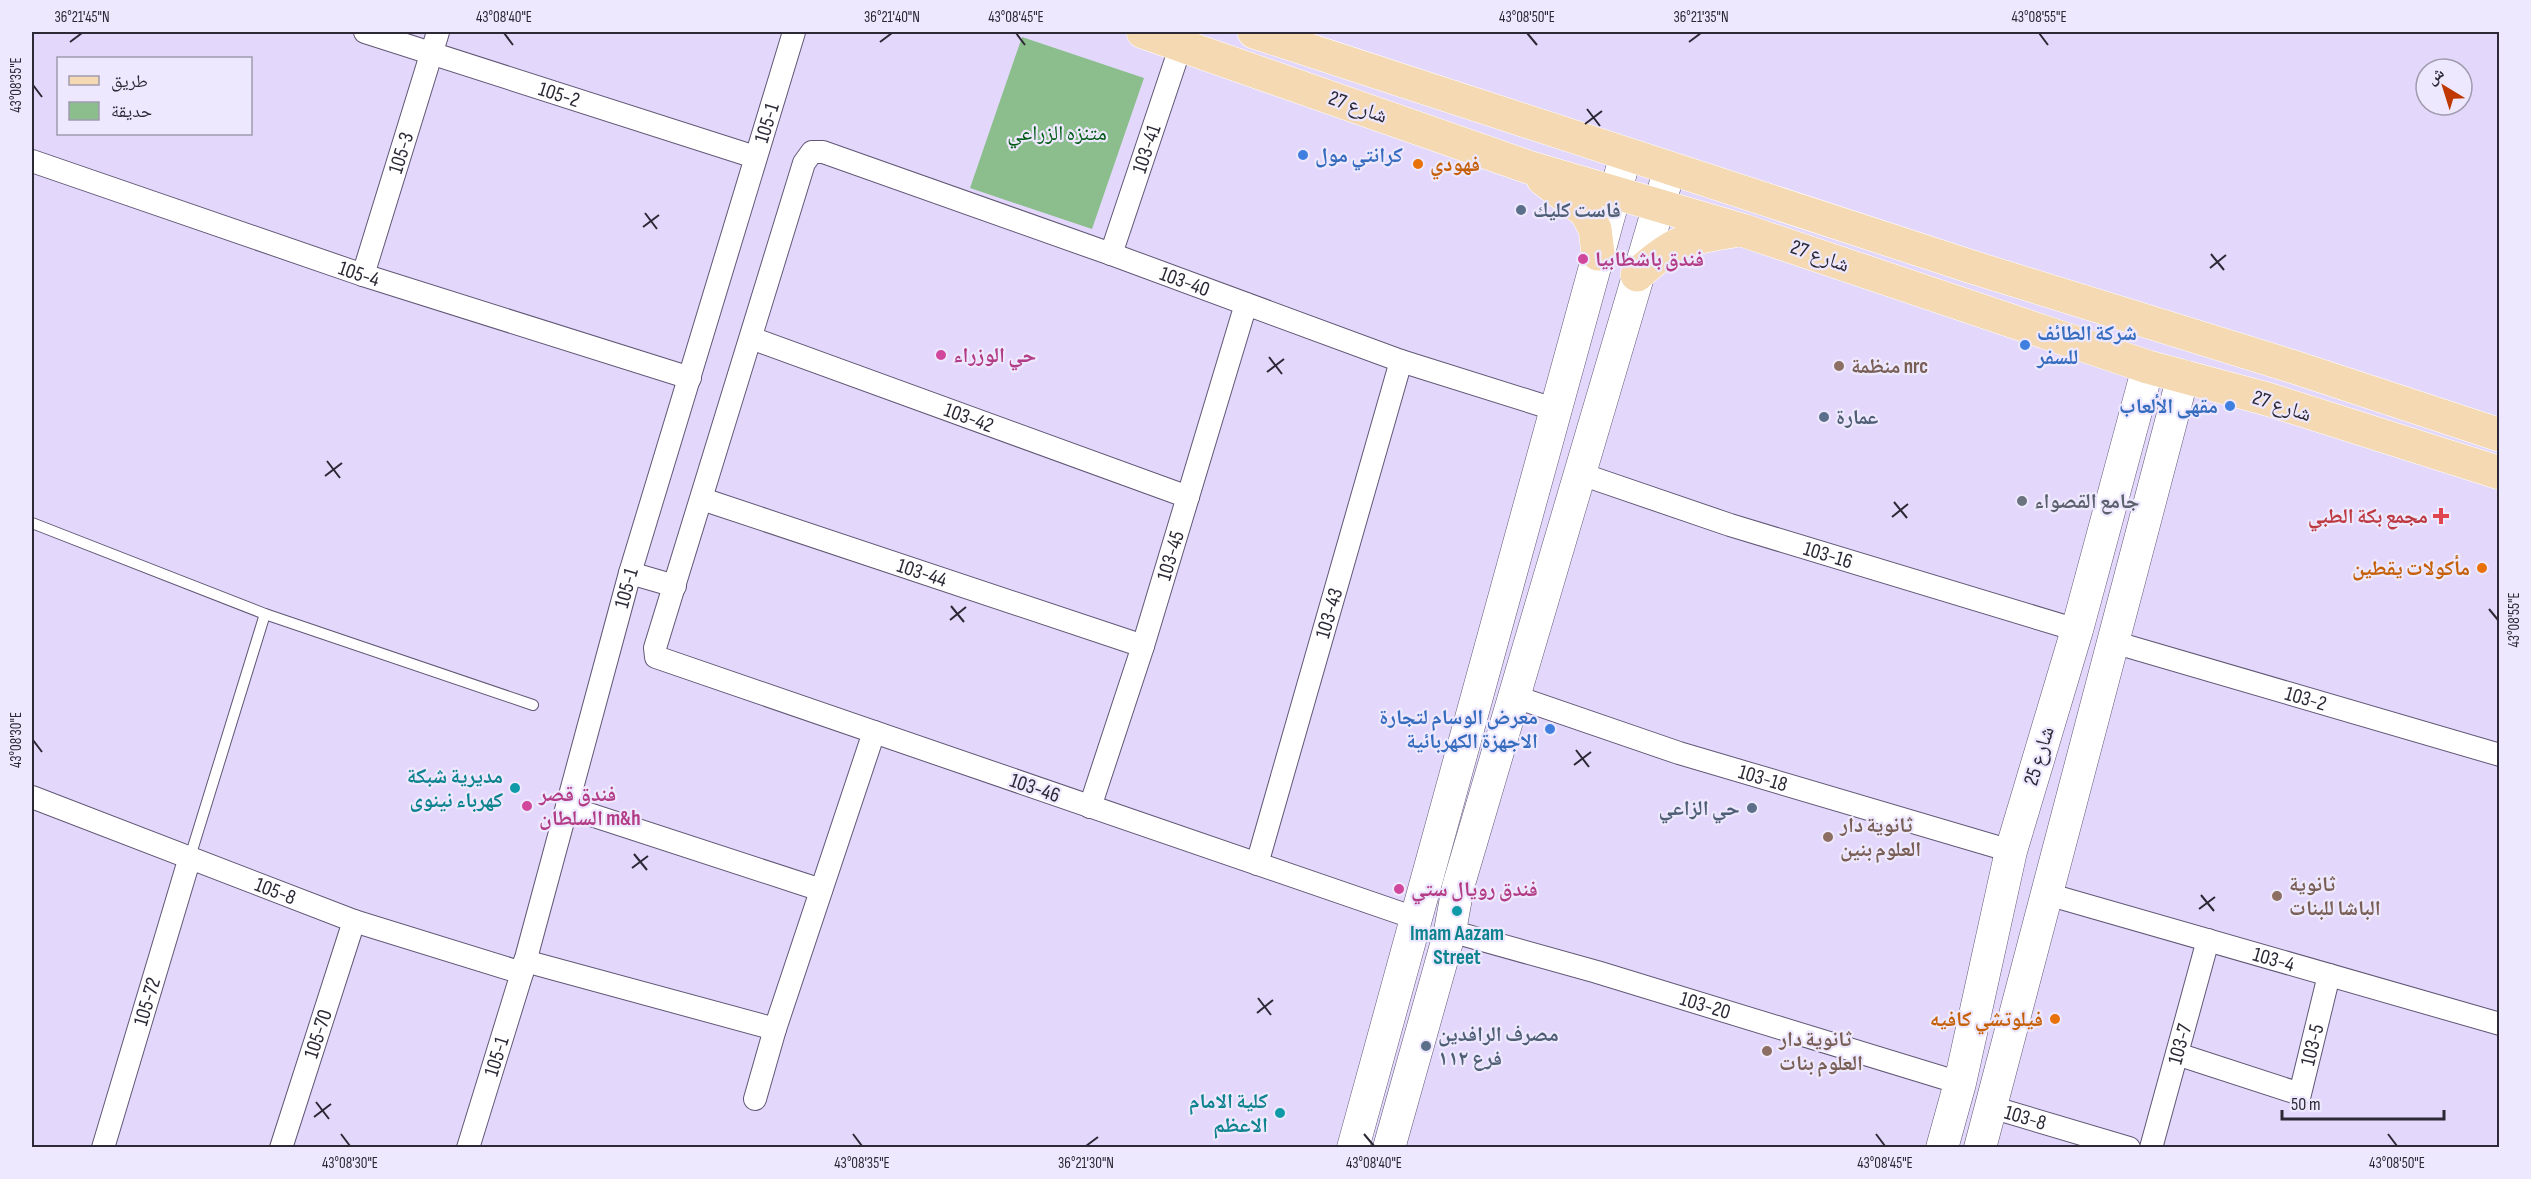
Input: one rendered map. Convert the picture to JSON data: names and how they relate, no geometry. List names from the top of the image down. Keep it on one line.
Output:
{"streets":{"main road":["شارع 27","شارع 25"],"street":["105-2","105-1","103-41","105-3","105-4","103-40","103-42","103-16","103-45","103-44","103-43","103-2","103-18","103-46","105-8","103-4","105-72","103-20","105-70","103-7","103-5","103-8"]},"crossings":[["105-2","105-1"],["105-2","105-3"],["شارع 27","103-41"],["شارع 27","شارع 25"],["105-1","105-4"],["105-1","105-8"],["103-41","103-40"],["105-3","105-4"],["103-40","103-42"],["103-40","103-45"],["103-40","103-43"],["103-42","103-45"],["103-16","شارع 25"],["103-45","103-44"],["103-45","103-46"],["103-43","103-46"],["103-2","شارع 25"],["شارع 25","103-18"],["شارع 25","103-4"],["شارع 25","103-20"],["شارع 25","103-8"],["105-8","105-72"],["105-8","105-70"],["103-4","103-7"],["103-4","103-5"],["103-7","103-5"]],"parks":["متنزه الزراعي"],"places":{"other":["كرانتي مول","فهودي","فاست كليك","فندق باشطابيا","شركة الطائف للسفر","حي الوزراء","منظمة nrc","مقهى الألعاب","عمارة","جامع القصواء","مأكولات يقطين","معرض الوسام لتجارة الاجهزة الكهربائية","مديرية شبكة كهرباء نينوى","فندق قصر السلطان m&h","حي الزاعي","ثانوية دار العلوم بنين","فندق رويال ستي","ثانوية الباشا للبنات","Imam Aazam Street","فيلوتشي كافيه","مصرف الرافدين فرع ١١٢","ثانوية دار العلوم بنات","كلية الامام الاعظم"],"health":["مجمع بكة الطبي"]},"legend":["طريق","حديقة"],"scale_bar":"50 m","north":"top left","coordinates":["36°21'45\"N","43°08'40\"E","36°21'40\"N","43°08'45\"E","43°08'50\"E","36°21'35\"N","43°08'55\"E","43°08'35\"E","43°08'30\"E","36°21'30\"N"]}
